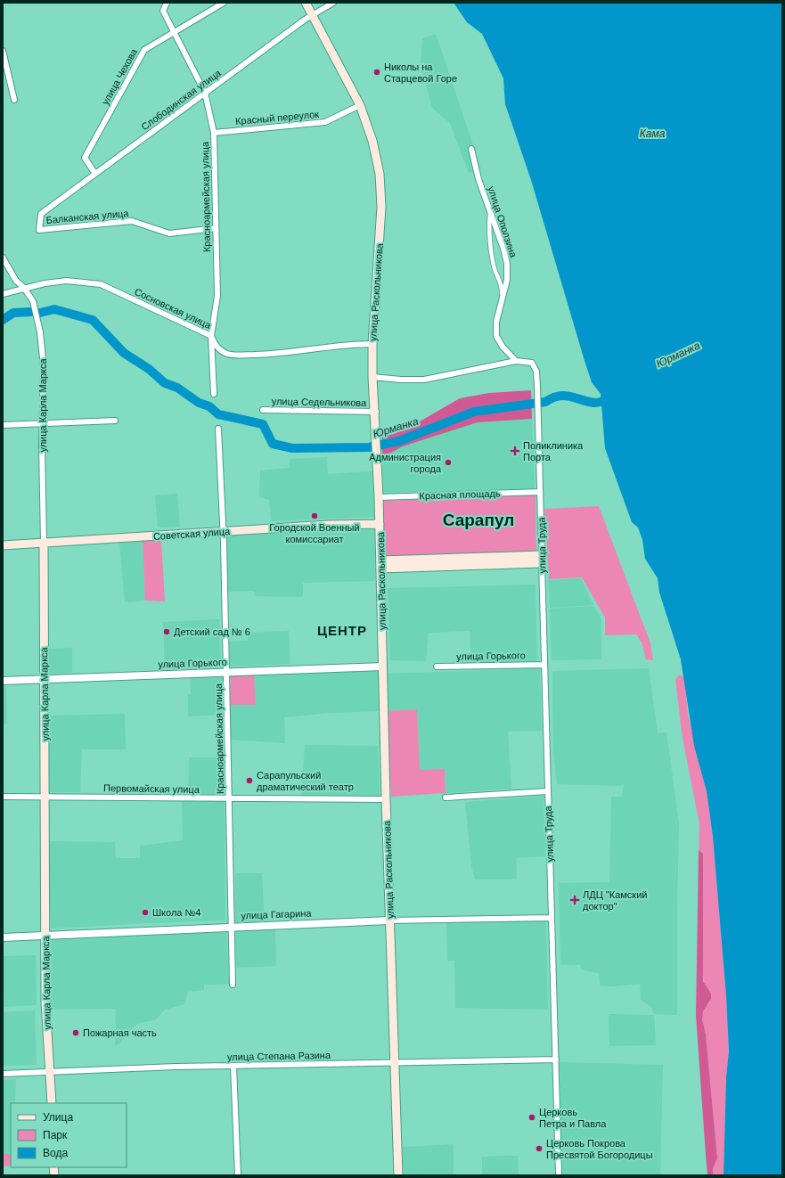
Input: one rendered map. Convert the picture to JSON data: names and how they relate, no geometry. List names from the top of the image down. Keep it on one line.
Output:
{"streets":{"main road":["улица Раскольникова","улица Карла Маркса","Советская улица"],"street":["улица Чехова","Слободинская улица","Красный переулок","Красноармейская улица","Балканская улица","улица Оползина","Сосновская улица","улица Седельникова","Красная площадь","улица Труда","улица Горького","Первомайская улица","улица Гагарина","улица Степана Разина"]},"crossings":[["улица Чехова","Слободинская улица"],["улица Чехова","Красноармейская улица"],["Слободинская улица","Красноармейская улица"],["Слободинская улица","Балканская улица"],["Слободинская улица","улица Раскольникова"],["Красный переулок","Красноармейская улица"],["Красный переулок","улица Раскольникова"],["Красноармейская улица","Балканская улица"],["Красноармейская улица","Сосновская улица"],["Красноармейская улица","Советская улица"],["Красноармейская улица","улица Горького"],["Красноармейская улица","Первомайская улица"],["Красноармейская улица","улица Гагарина"],["улица Раскольникова","Сосновская улица"],["улица Раскольникова","улица Седельникова"],["улица Раскольникова","Красная площадь"],["улица Раскольникова","Советская улица"],["улица Раскольникова","улица Горького"],["улица Раскольникова","Первомайская улица"],["улица Раскольникова","улица Гагарина"],["улица Раскольникова","улица Степана Разина"],["Сосновская улица","улица Карла Маркса"],["улица Карла Маркса","Советская улица"],["улица Карла Маркса","улица Горького"],["улица Карла Маркса","Первомайская улица"],["улица Карла Маркса","улица Гагарина"],["улица Карла Маркса","улица Степана Разина"],["Красная площадь","улица Труда"],["улица Труда","улица Горького"],["улица Труда","улица Гагарина"],["улица Труда","улица Степана Разина"]],"districts":["Сарапул","ЦЕНТР"],"water":["Кама","Юрманка"],"places":{"other":["Николы на Старцевой Горе","Администрация города","Городской Военный комиссариат","Детский сад № 6","Сарапульский драматический театр","Школа №4","Пожарная часть","Церковь Петра и Павла","Церковь Покрова Пресвятой Богородицы"],"health":["Поликлиника Порта","ЛДЦ \"Камский доктор\""]},"legend":["Улица","Парк","Вода"]}
